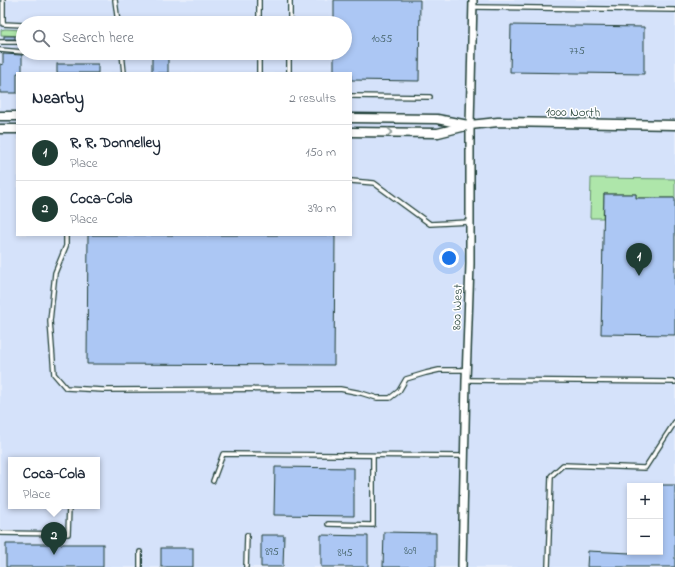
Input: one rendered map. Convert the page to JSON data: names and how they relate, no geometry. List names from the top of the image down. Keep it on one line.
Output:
{"streets":{"street":["1000 North","800 West"]},"crossings":[["1000 North","800 West"]],"house_numbers":["1055","775","809","895","845"],"page":{"search":"Search here","heading":["Nearby","2 results"],"list":[{"mark":"1","name":"R. R. Donnelley","note":"Place","value":"150 m"},{"mark":"2","name":"Coca-Cola","note":"Place","value":"390 m"}],"pins":["1","2"],"popup":["Coca-Cola","Place"],"map_buttons":["+","−"]}}
